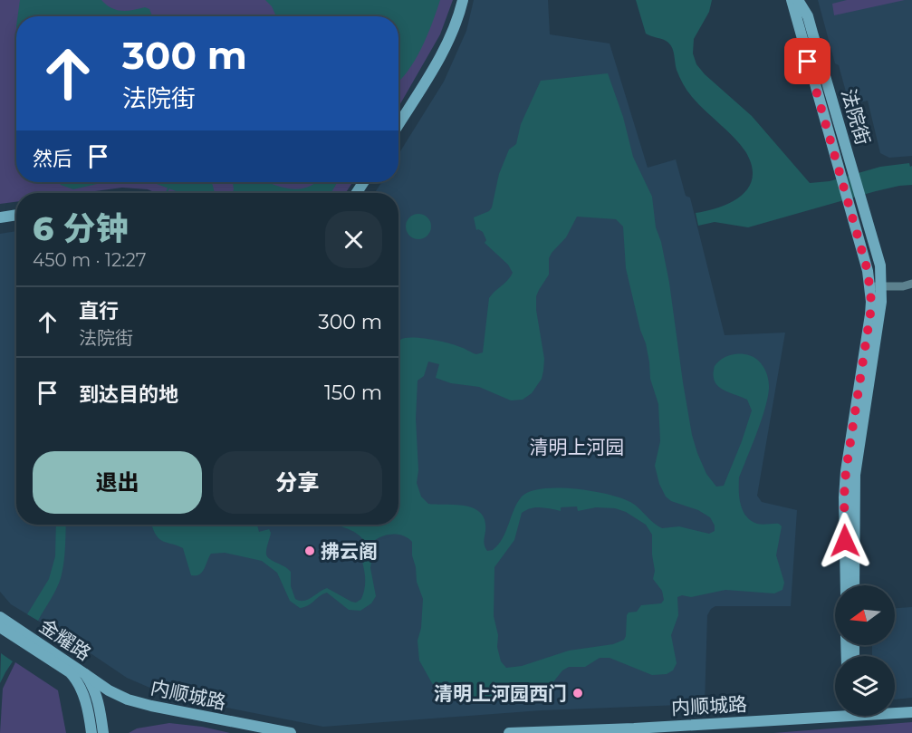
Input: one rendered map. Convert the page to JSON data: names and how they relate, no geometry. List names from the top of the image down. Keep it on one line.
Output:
{"streets":{"street":["法院街","金耀路","内顺城路"]},"crossings":[["金耀路","内顺城路"]],"parks":["清明上河园"],"places":["拂云阁","清明上河园西门"],"north":"left","page":{"turn":["300 m","法院街"],"then":"然后","heading":["6 分钟","450 m · 12:27"],"list":[{"name":"直行","note":"法院街","value":"300 m"},{"name":"到达目的地","value":"150 m"}],"buttons":["退出","分享"]}}
